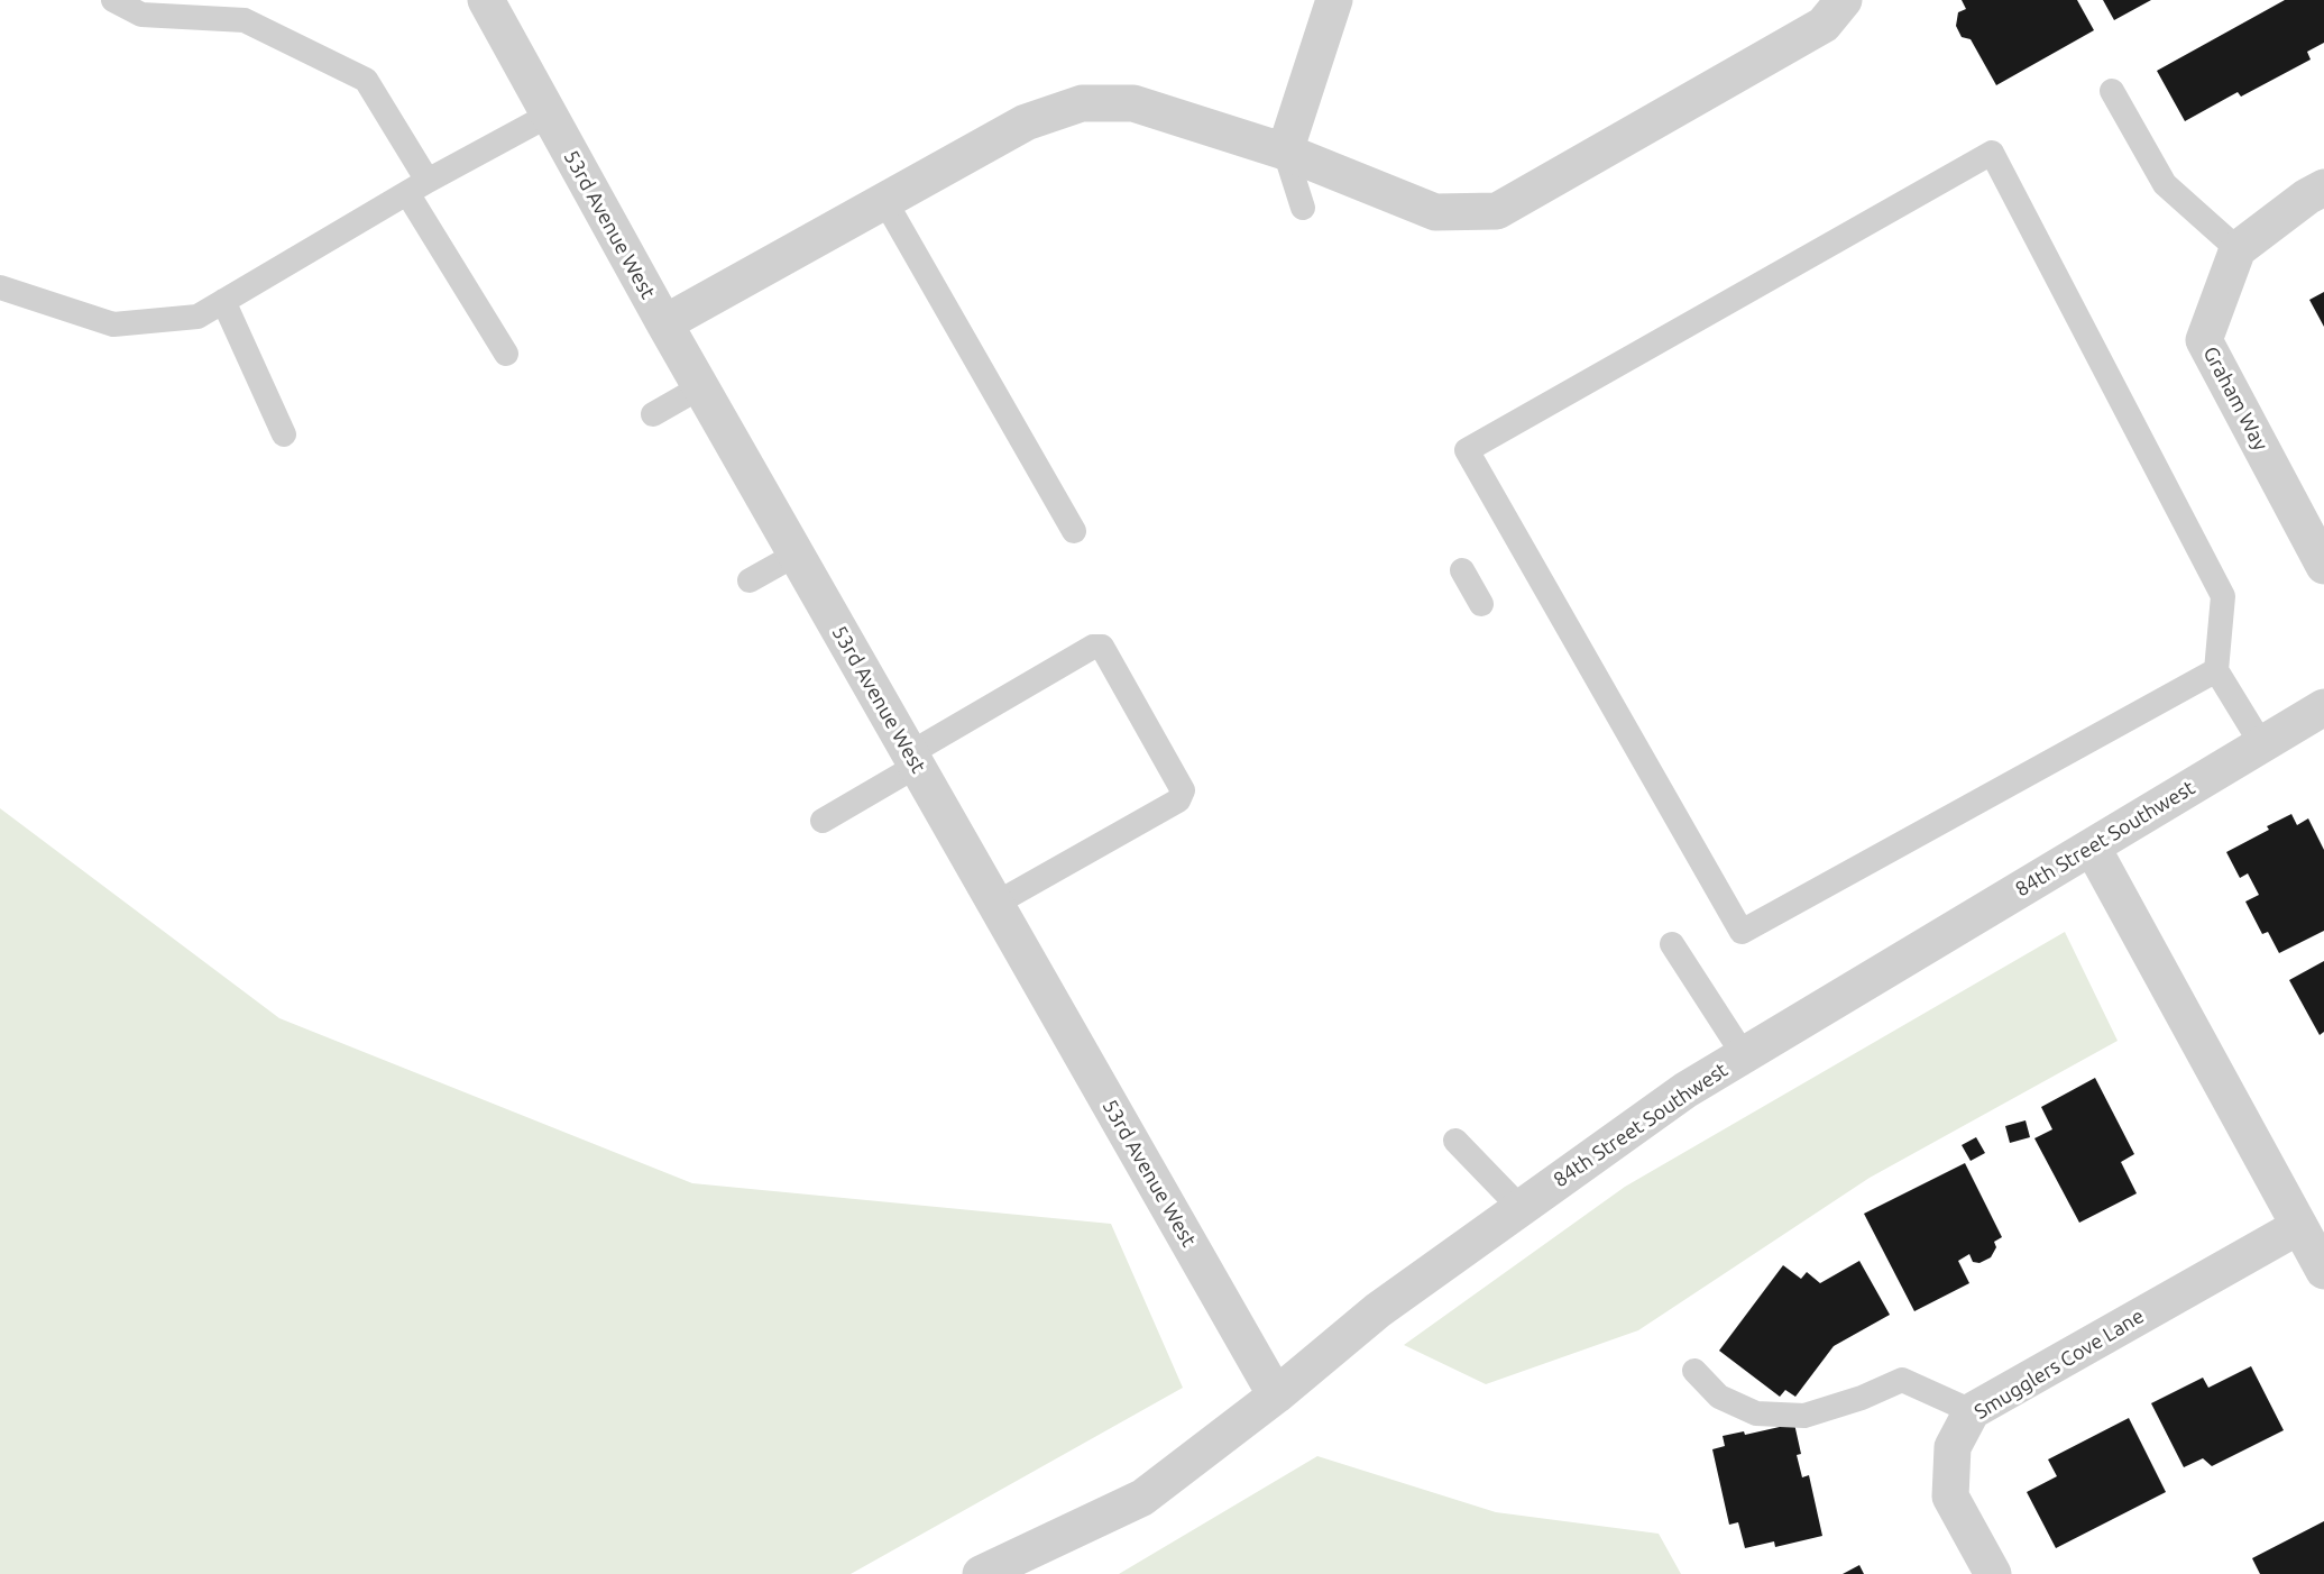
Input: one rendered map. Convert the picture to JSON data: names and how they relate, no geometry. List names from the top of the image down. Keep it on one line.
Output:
{"streets":{"street":["53rd Avenue West","Graham Way","84th Street Southwest","Smugglers Cove Lane"]},"crossings":[["53rd Avenue West","84th Street Southwest"]]}
